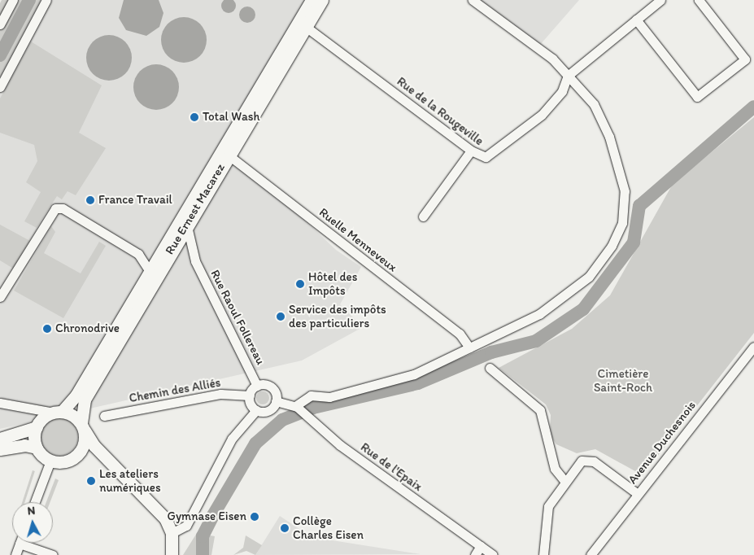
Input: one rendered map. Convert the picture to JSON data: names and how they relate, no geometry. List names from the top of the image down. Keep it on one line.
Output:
{"streets":{"main road":["Rue Ernest Macarez"],"street":["Rue de la Rougeville","Ruelle Menneveux","Rue Raoul Follereau","Chemin des Alliés","Avenue Duchesnois","Rue de l'Epaix"]},"crossings":[["Rue de la Rougeville","Rue Ernest Macarez"],["Rue Ernest Macarez","Ruelle Menneveux"],["Rue Ernest Macarez","Rue Raoul Follereau"],["Rue Raoul Follereau","Chemin des Alliés"],["Rue Raoul Follereau","Rue de l'Epaix"],["Chemin des Alliés","Rue de l'Epaix"]],"parks":["Cimetière Saint-Roch"],"places":["Total Wash","France Travail","Hôtel des Impôts","Service des impôts des particuliers","Chronodrive","Les ateliers numériques","Gymnase Eisen","Collège Charles Eisen"],"north":"top"}
